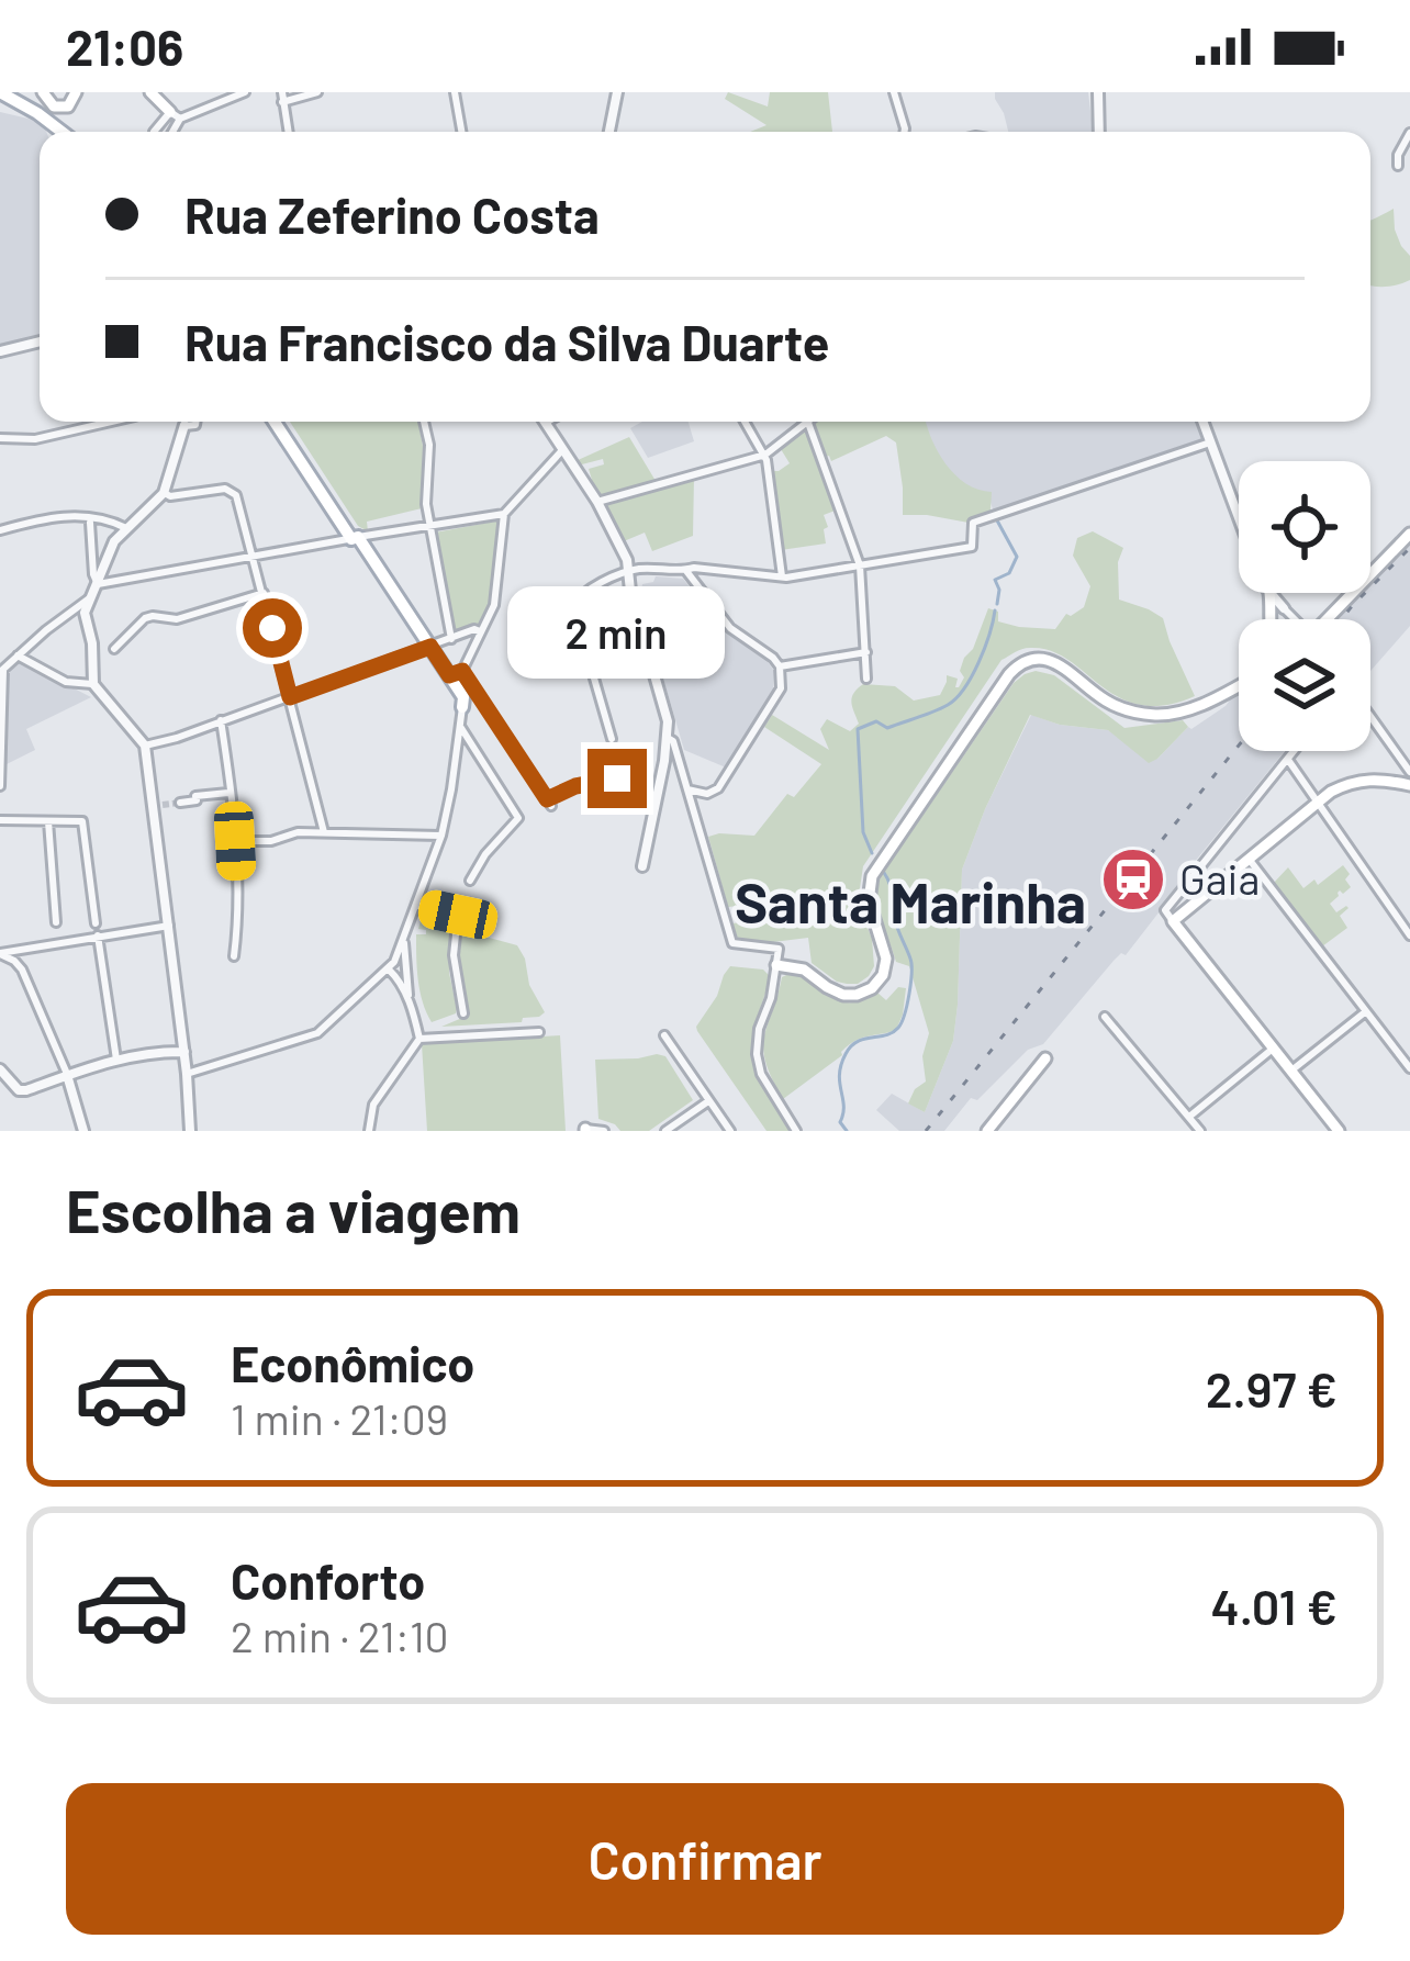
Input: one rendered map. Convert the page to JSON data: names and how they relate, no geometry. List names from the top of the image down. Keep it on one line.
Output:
{"districts":["Santa Marinha"],"places":{"station":["Gaia"]},"page":{"status":"21:06","banner":["Rua Zeferino Costa","Rua Francisco da Silva Duarte"],"bubble":"2 min","heading":"Escolha a viagem","list":[{"name":"Econômico","note":"1 min · 21:09","value":"2.97 €"},{"name":"Conforto","note":"2 min · 21:10","value":"4.01 €"}],"buttons":"Confirmar"}}
